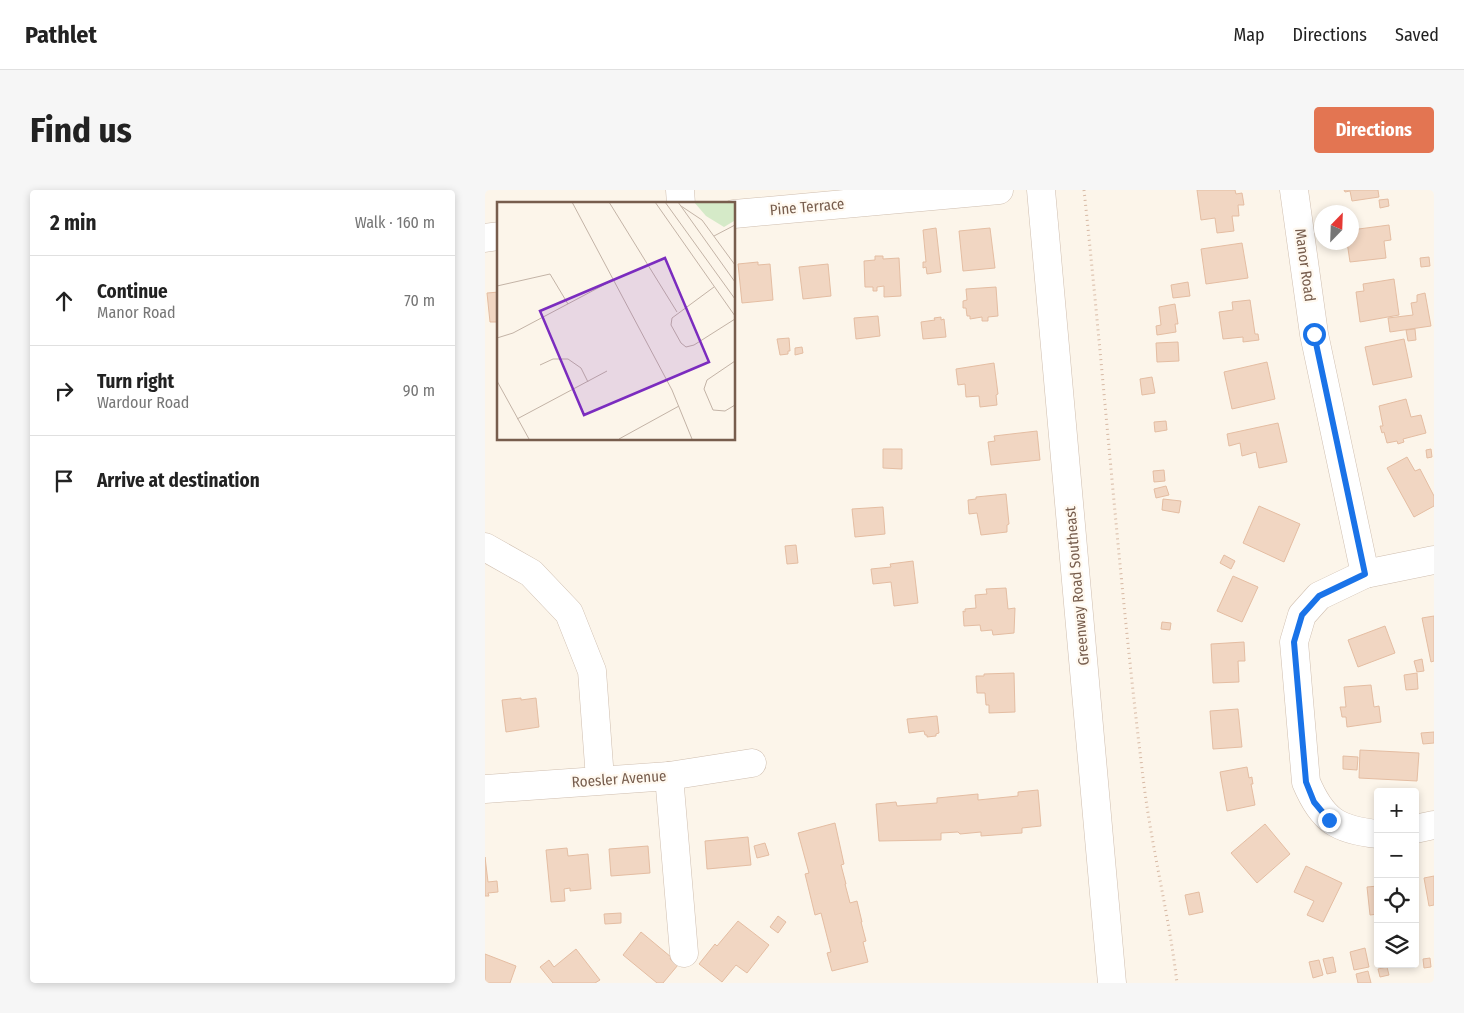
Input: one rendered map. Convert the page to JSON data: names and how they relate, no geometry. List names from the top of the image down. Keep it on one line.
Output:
{"streets":{"street":["Pine Terrace","Manor Road","Greenway Road Southeast","Roesler Avenue"]},"north":"top right","page":{"header":"Pathlet","nav":["Map","Directions","Saved"],"buttons":"Directions","title":"Find us","heading":["2 min","Walk · 160 m"],"list":[["Continue","Manor Road","70 m"],["Turn right","Wardour Road","90 m"],"Arrive at destination"],"map_buttons":["+","−"]}}
